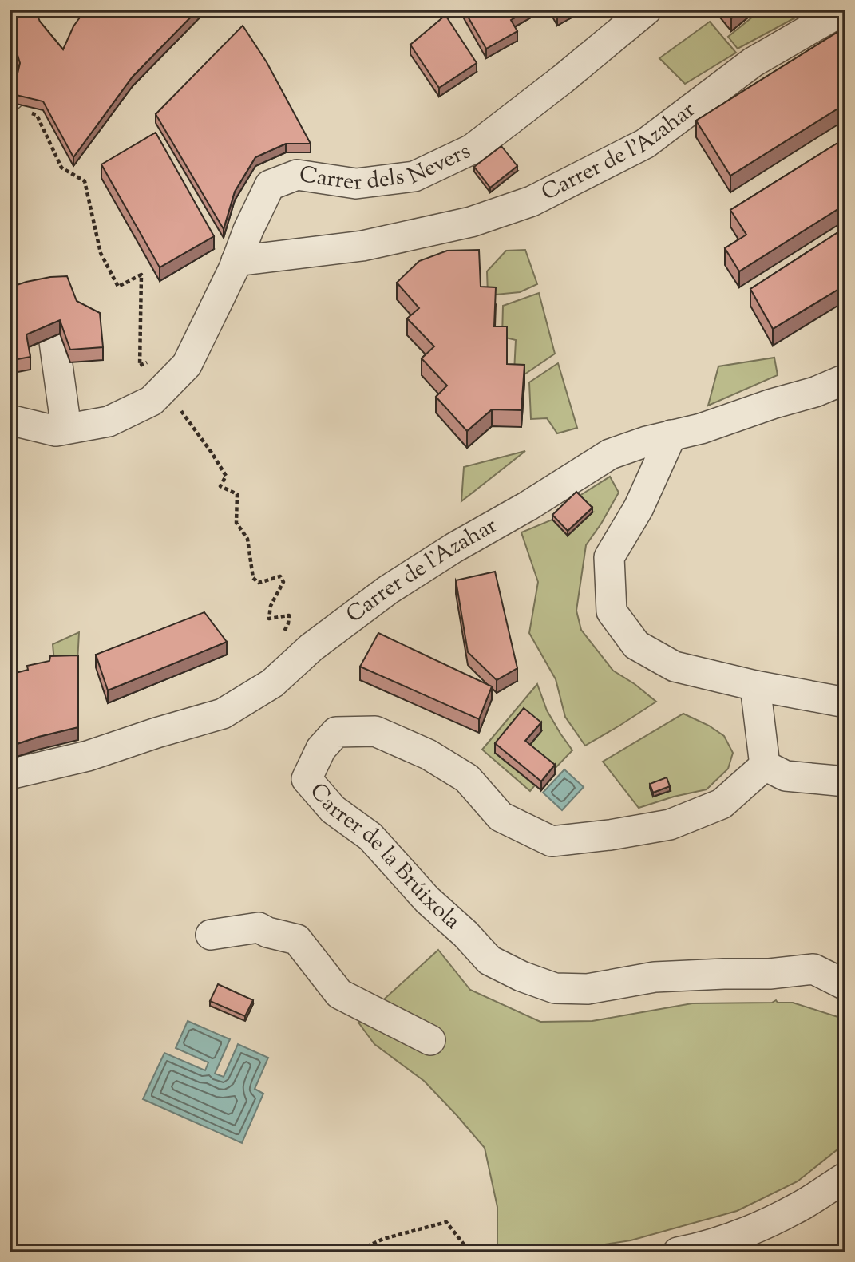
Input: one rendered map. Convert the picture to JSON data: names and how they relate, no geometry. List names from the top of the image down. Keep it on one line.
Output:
{"streets":{"street":["Carrer de l'Azahar","Carrer dels Nevers","Carrer de la Brúixola"]},"crossings":[["Carrer de l'Azahar","Carrer dels Nevers"]]}
